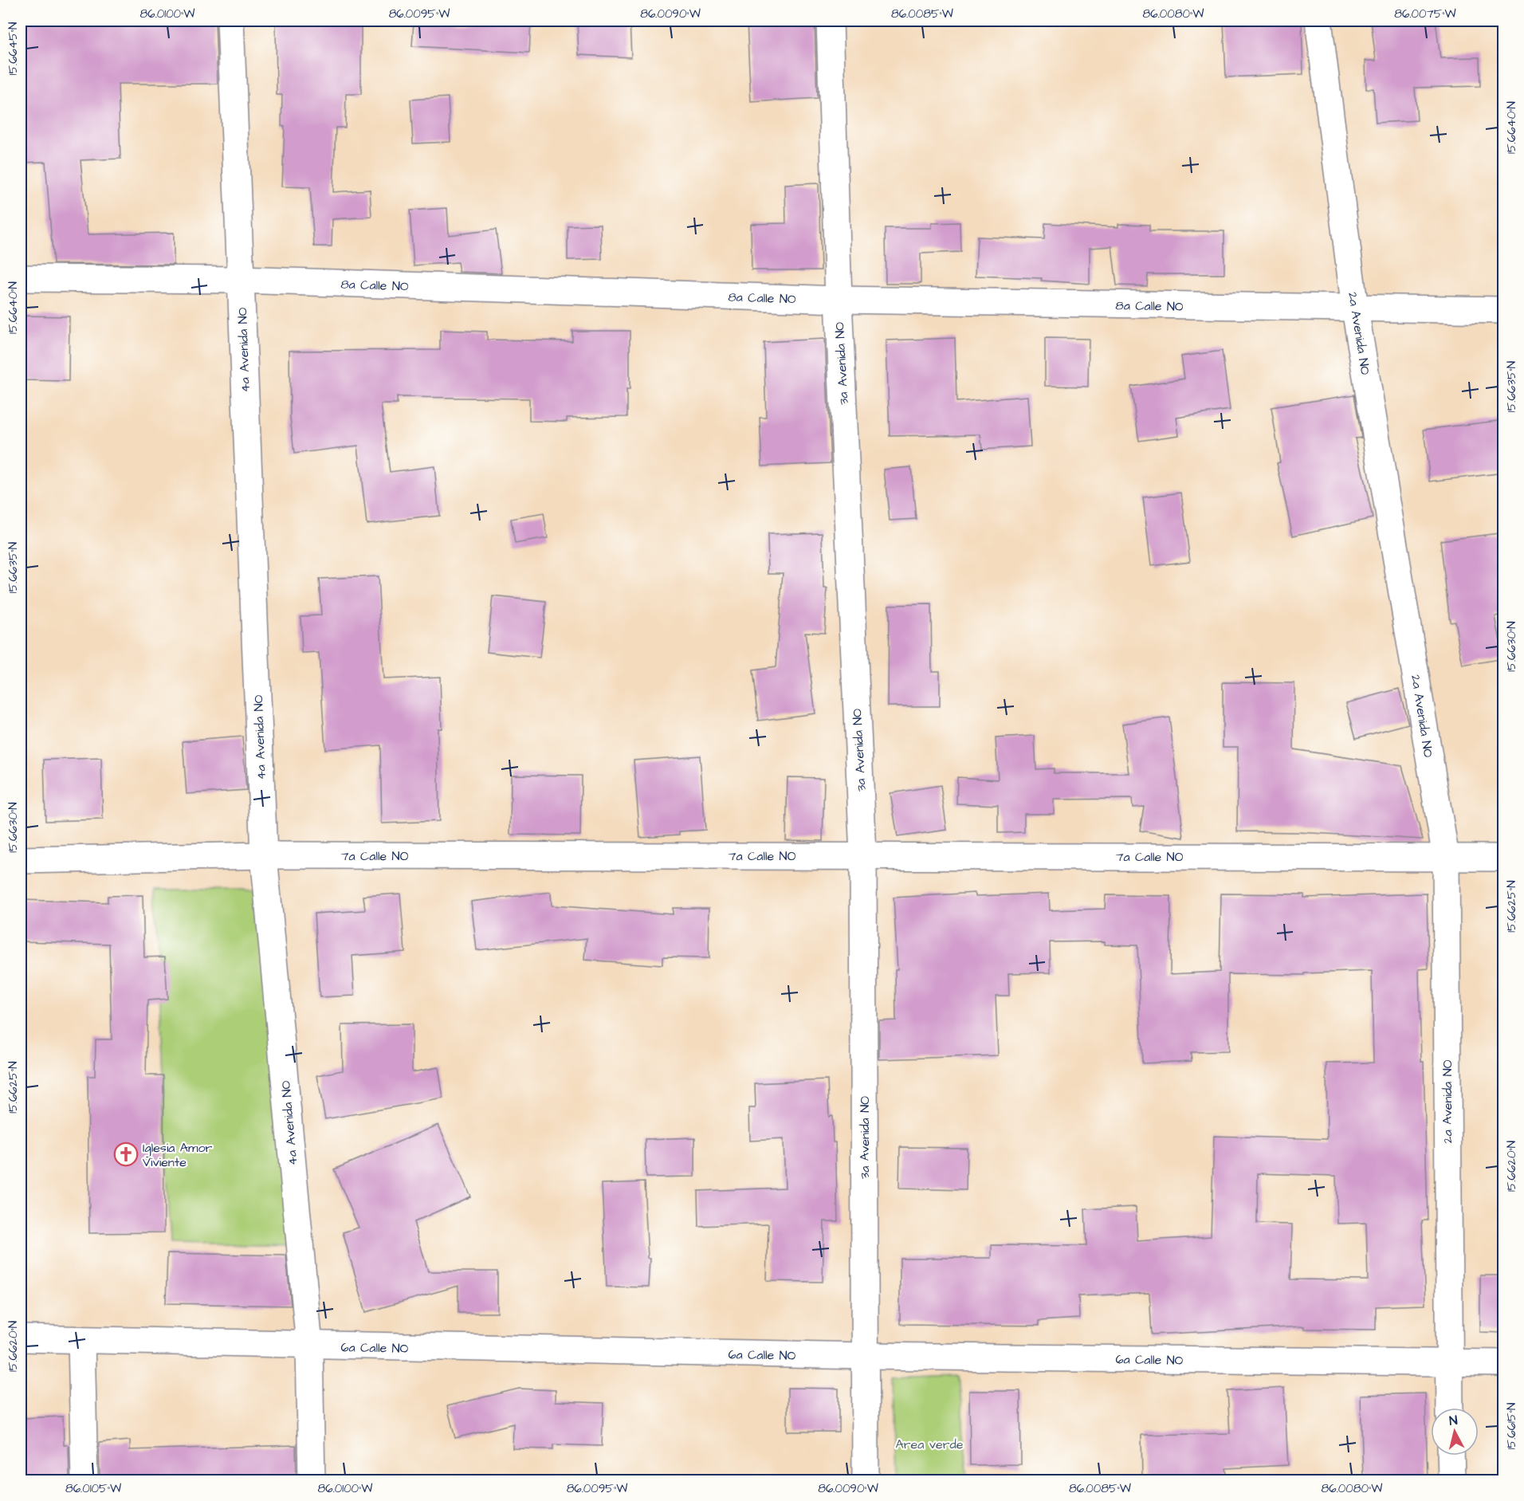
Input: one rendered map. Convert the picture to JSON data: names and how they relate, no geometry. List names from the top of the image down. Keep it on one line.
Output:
{"streets":{"street":["8a Calle NO","2a Avenida NO","4a Avenida NO","3a Avenida NO","7a Calle NO","6a Calle NO"]},"crossings":[["8a Calle NO","2a Avenida NO"],["8a Calle NO","4a Avenida NO"],["8a Calle NO","3a Avenida NO"],["2a Avenida NO","7a Calle NO"],["2a Avenida NO","6a Calle NO"],["4a Avenida NO","7a Calle NO"],["4a Avenida NO","6a Calle NO"],["3a Avenida NO","7a Calle NO"],["3a Avenida NO","6a Calle NO"]],"parks":["Area verde"],"places":{"church":["Iglesia Amor Viviente"]},"north":"top","coordinates":["86.0100°W","86.0095°W","86.0090°W","86.0085°W","86.0080°W","86.0075°W","15.6645°N","15.6640°N","15.6635°N","15.6630°N","15.6625°N","15.6620°N","15.6615°N","86.0105°W"]}
